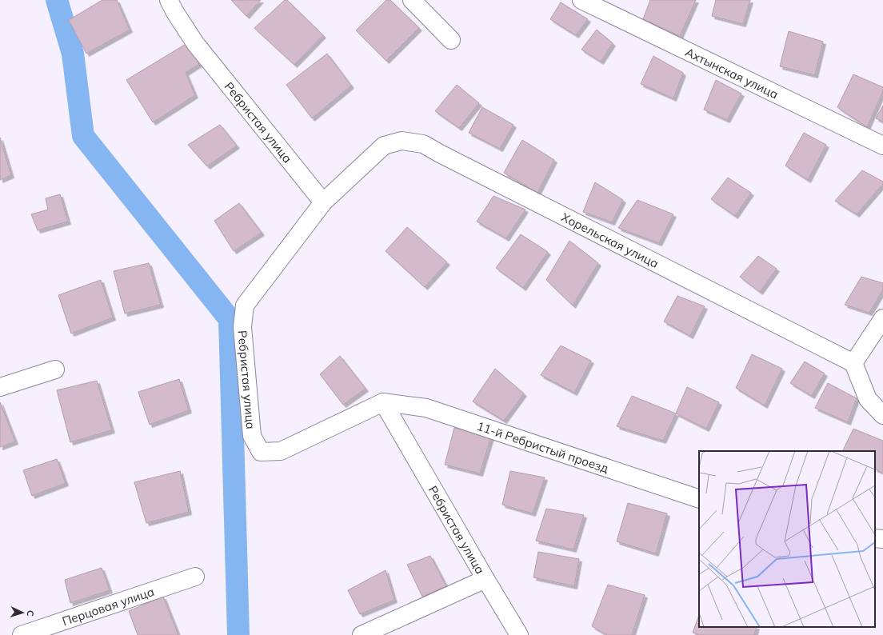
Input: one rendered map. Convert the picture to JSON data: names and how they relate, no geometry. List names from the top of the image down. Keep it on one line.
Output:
{"streets":{"street":["Ахтынская улица","Ребристая улица","Хорельская улица","11-й Ребристый проезд","Перцовая улица"]},"crossings":[["Ребристая улица","Хорельская улица"],["Ребристая улица","11-й Ребристый проезд"]],"north":"right"}
